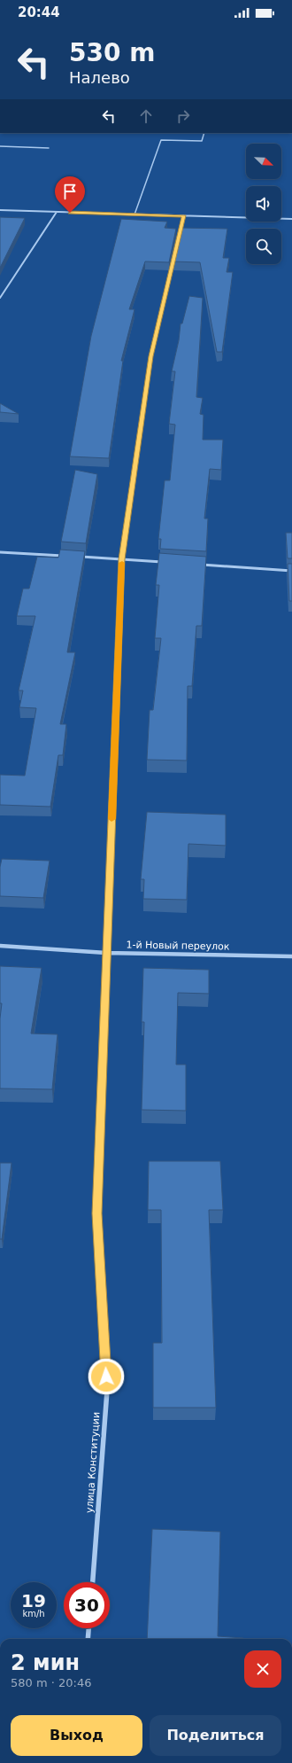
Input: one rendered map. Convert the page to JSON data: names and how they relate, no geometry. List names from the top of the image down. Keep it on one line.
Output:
{"streets":{"street":["1-й Новый переулок","улица Конституции"]},"crossings":[["1-й Новый переулок","улица Конституции"]],"north":"bottom right","page":{"status":"20:44","turn":["530 m","Налево"],"speed":"19 km/h","limit":"30","heading":["2 мин","580 m · 20:46"],"buttons":["Выход","Поделиться"]}}
